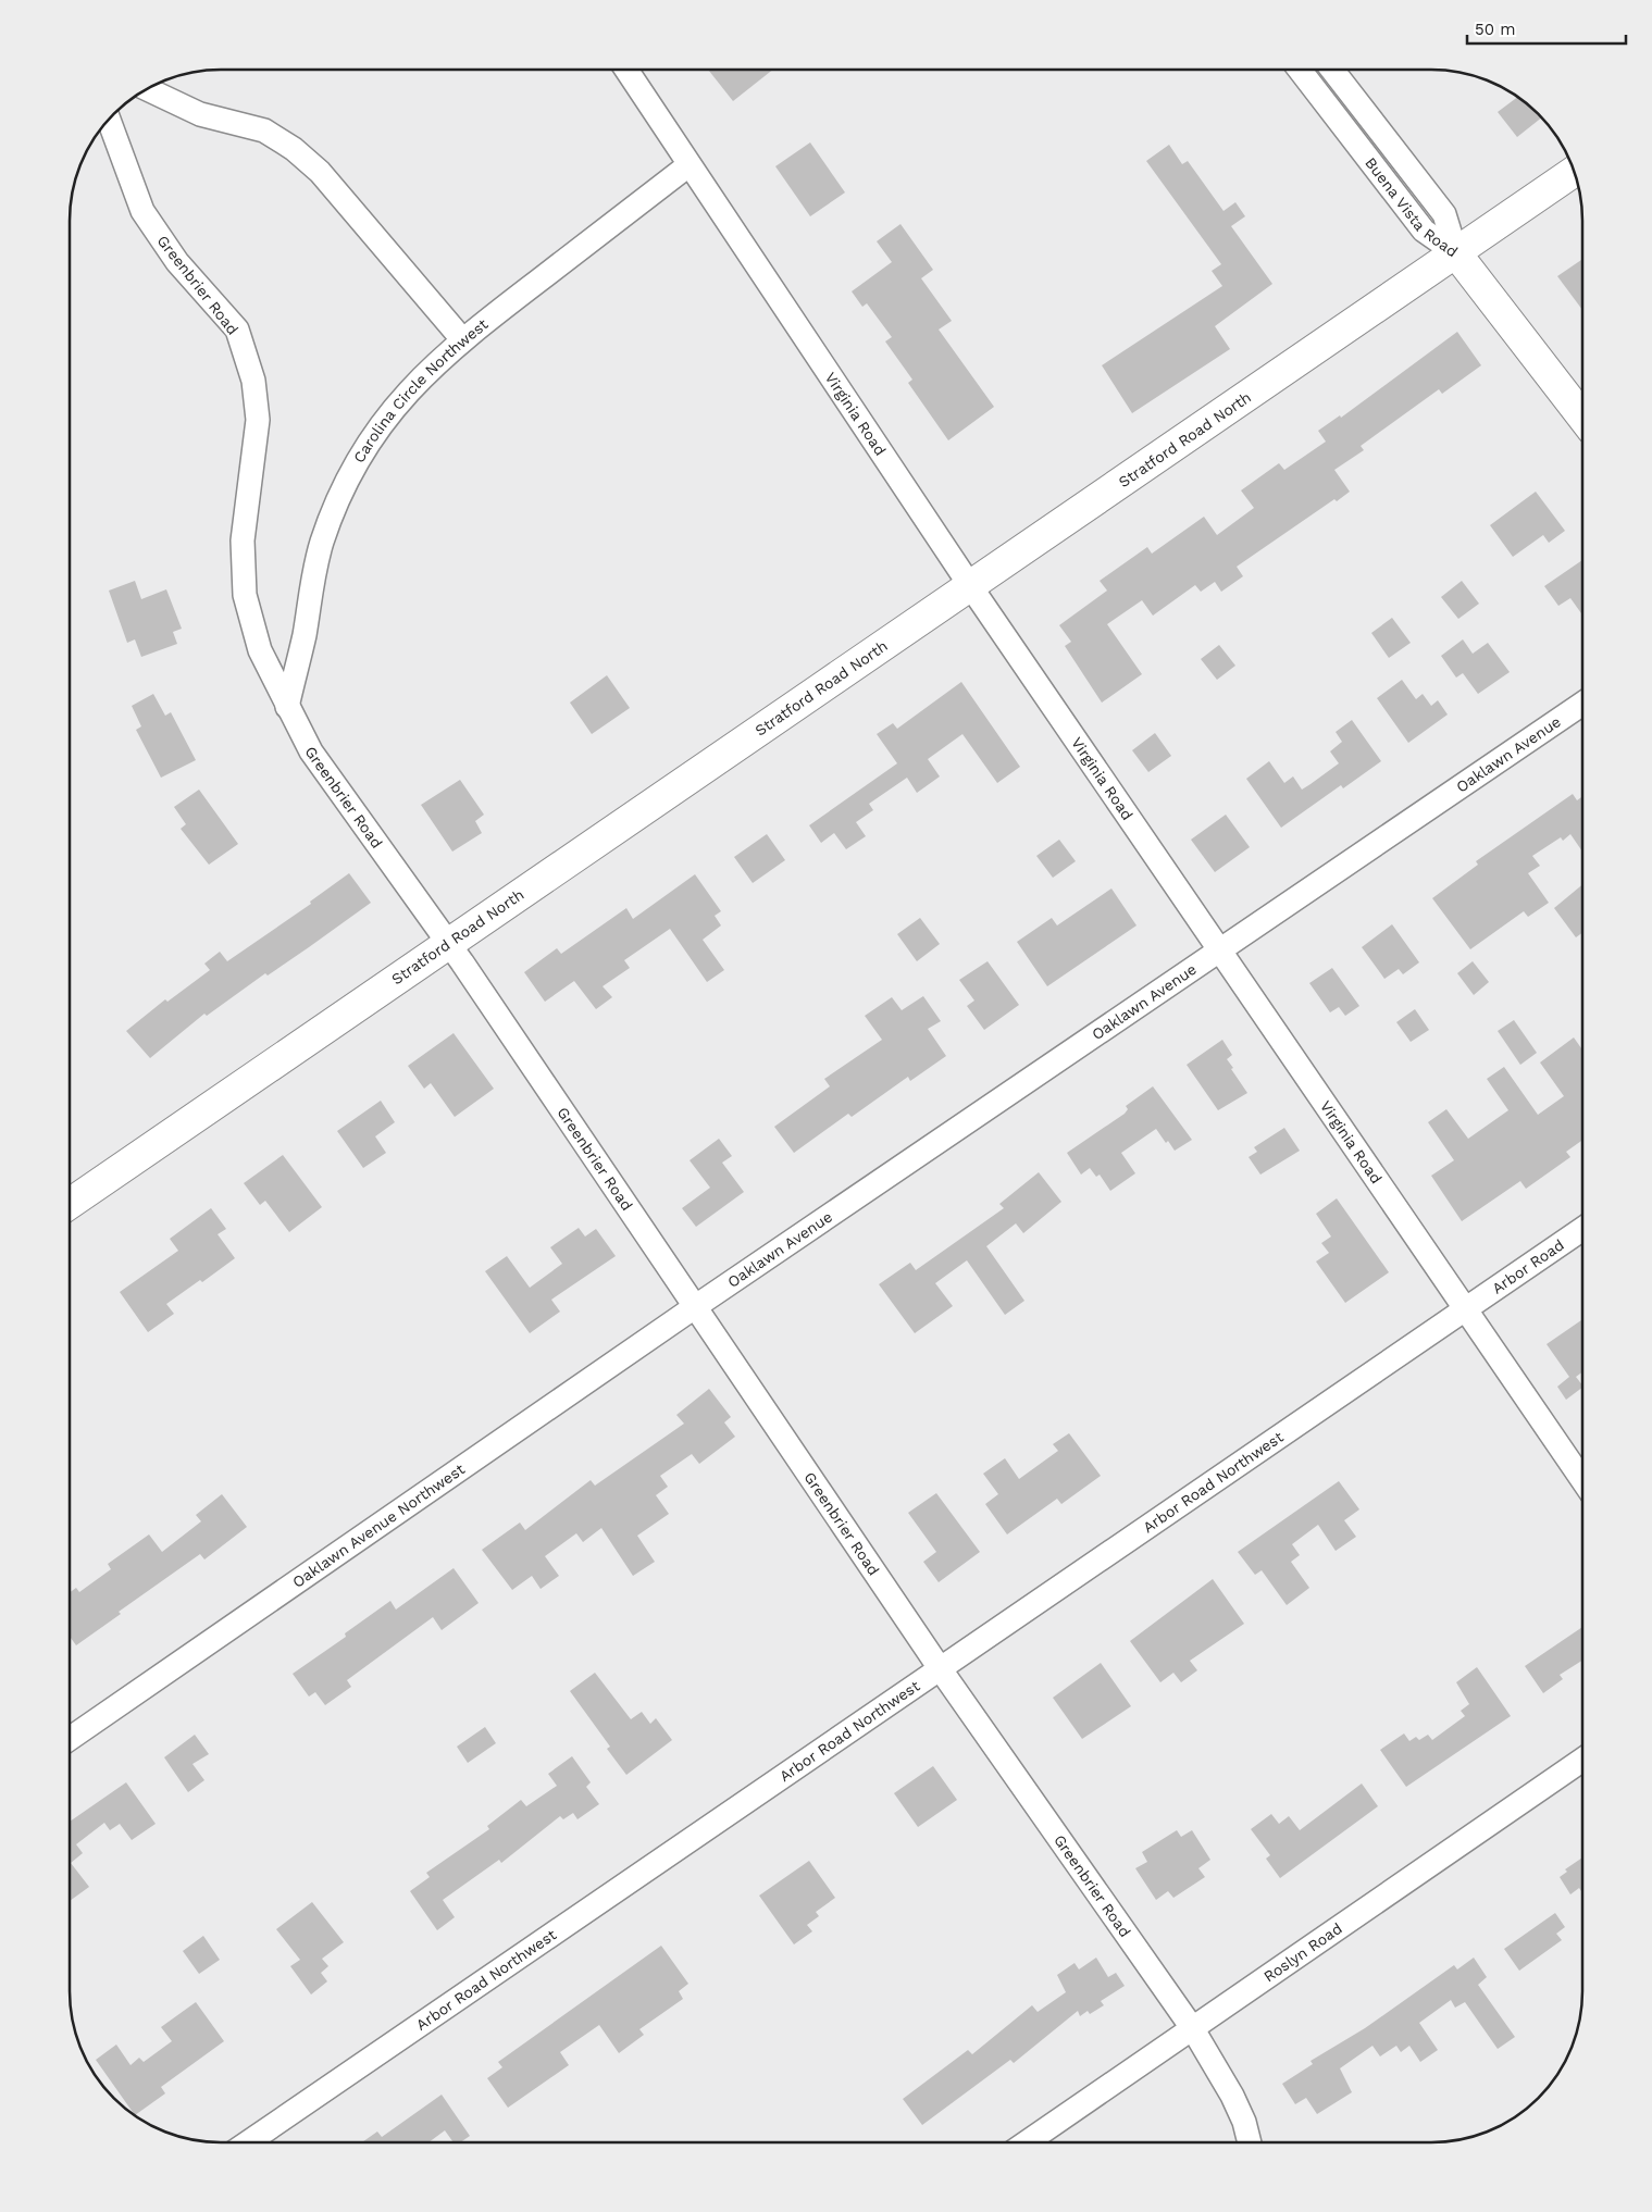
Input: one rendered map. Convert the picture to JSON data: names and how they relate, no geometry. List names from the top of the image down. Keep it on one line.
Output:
{"streets":{"main road":["Buena Vista Road","Stratford Road North"],"street":["Greenbrier Road","Carolina Circle Northwest","Virginia Road","Oaklawn Avenue","Arbor Road","Arbor Road Northwest","Oaklawn Avenue Northwest","Roslyn Road"]},"crossings":[["Buena Vista Road","Stratford Road North"],["Greenbrier Road","Carolina Circle Northwest"],["Greenbrier Road","Stratford Road North"],["Greenbrier Road","Oaklawn Avenue"],["Greenbrier Road","Arbor Road Northwest"],["Greenbrier Road","Oaklawn Avenue Northwest"],["Greenbrier Road","Roslyn Road"],["Carolina Circle Northwest","Virginia Road"],["Virginia Road","Stratford Road North"],["Virginia Road","Oaklawn Avenue"],["Virginia Road","Arbor Road"],["Virginia Road","Arbor Road Northwest"],["Oaklawn Avenue","Oaklawn Avenue Northwest"],["Arbor Road","Arbor Road Northwest"]],"scale_bar":"50 m"}
